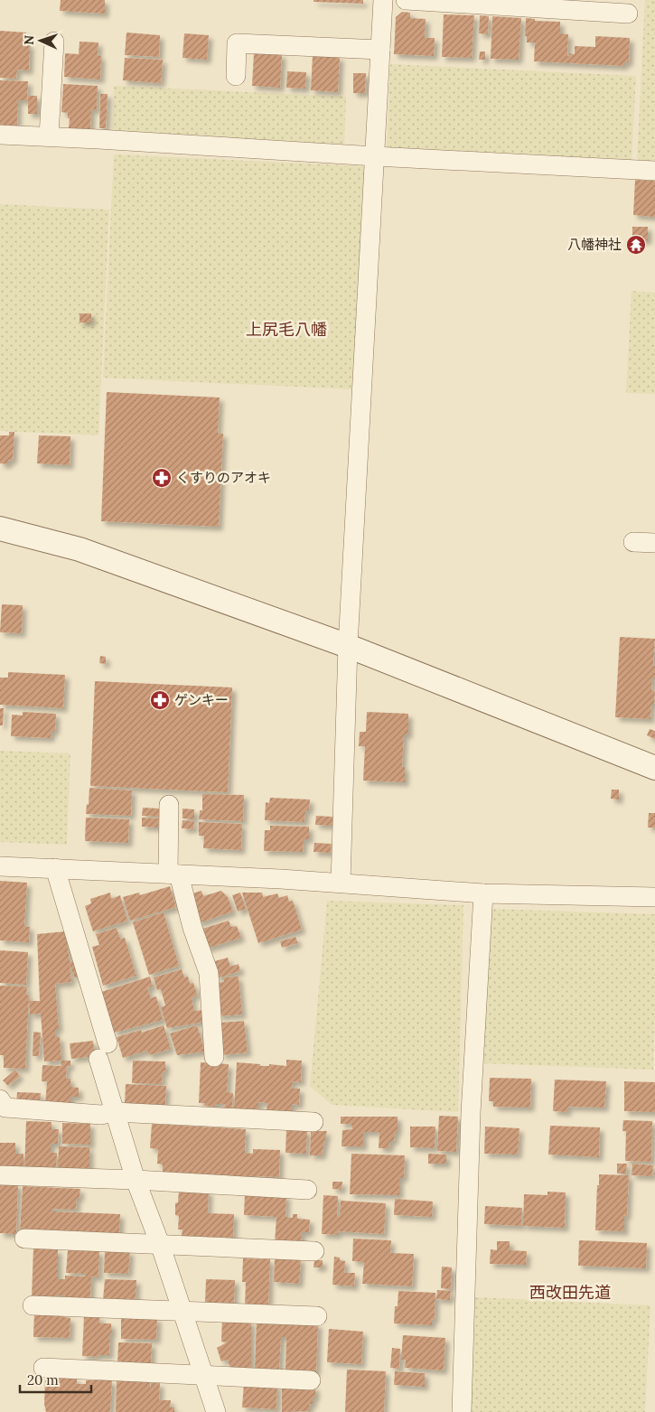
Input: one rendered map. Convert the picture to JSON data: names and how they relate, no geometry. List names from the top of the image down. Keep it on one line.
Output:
{"districts":["上尻毛八幡","西改田先道"],"places":{"temple":["八幡神社"],"pharmacy":["くすりのアオキ","ゲンキー"]},"scale_bar":"20 m","north":"left"}
